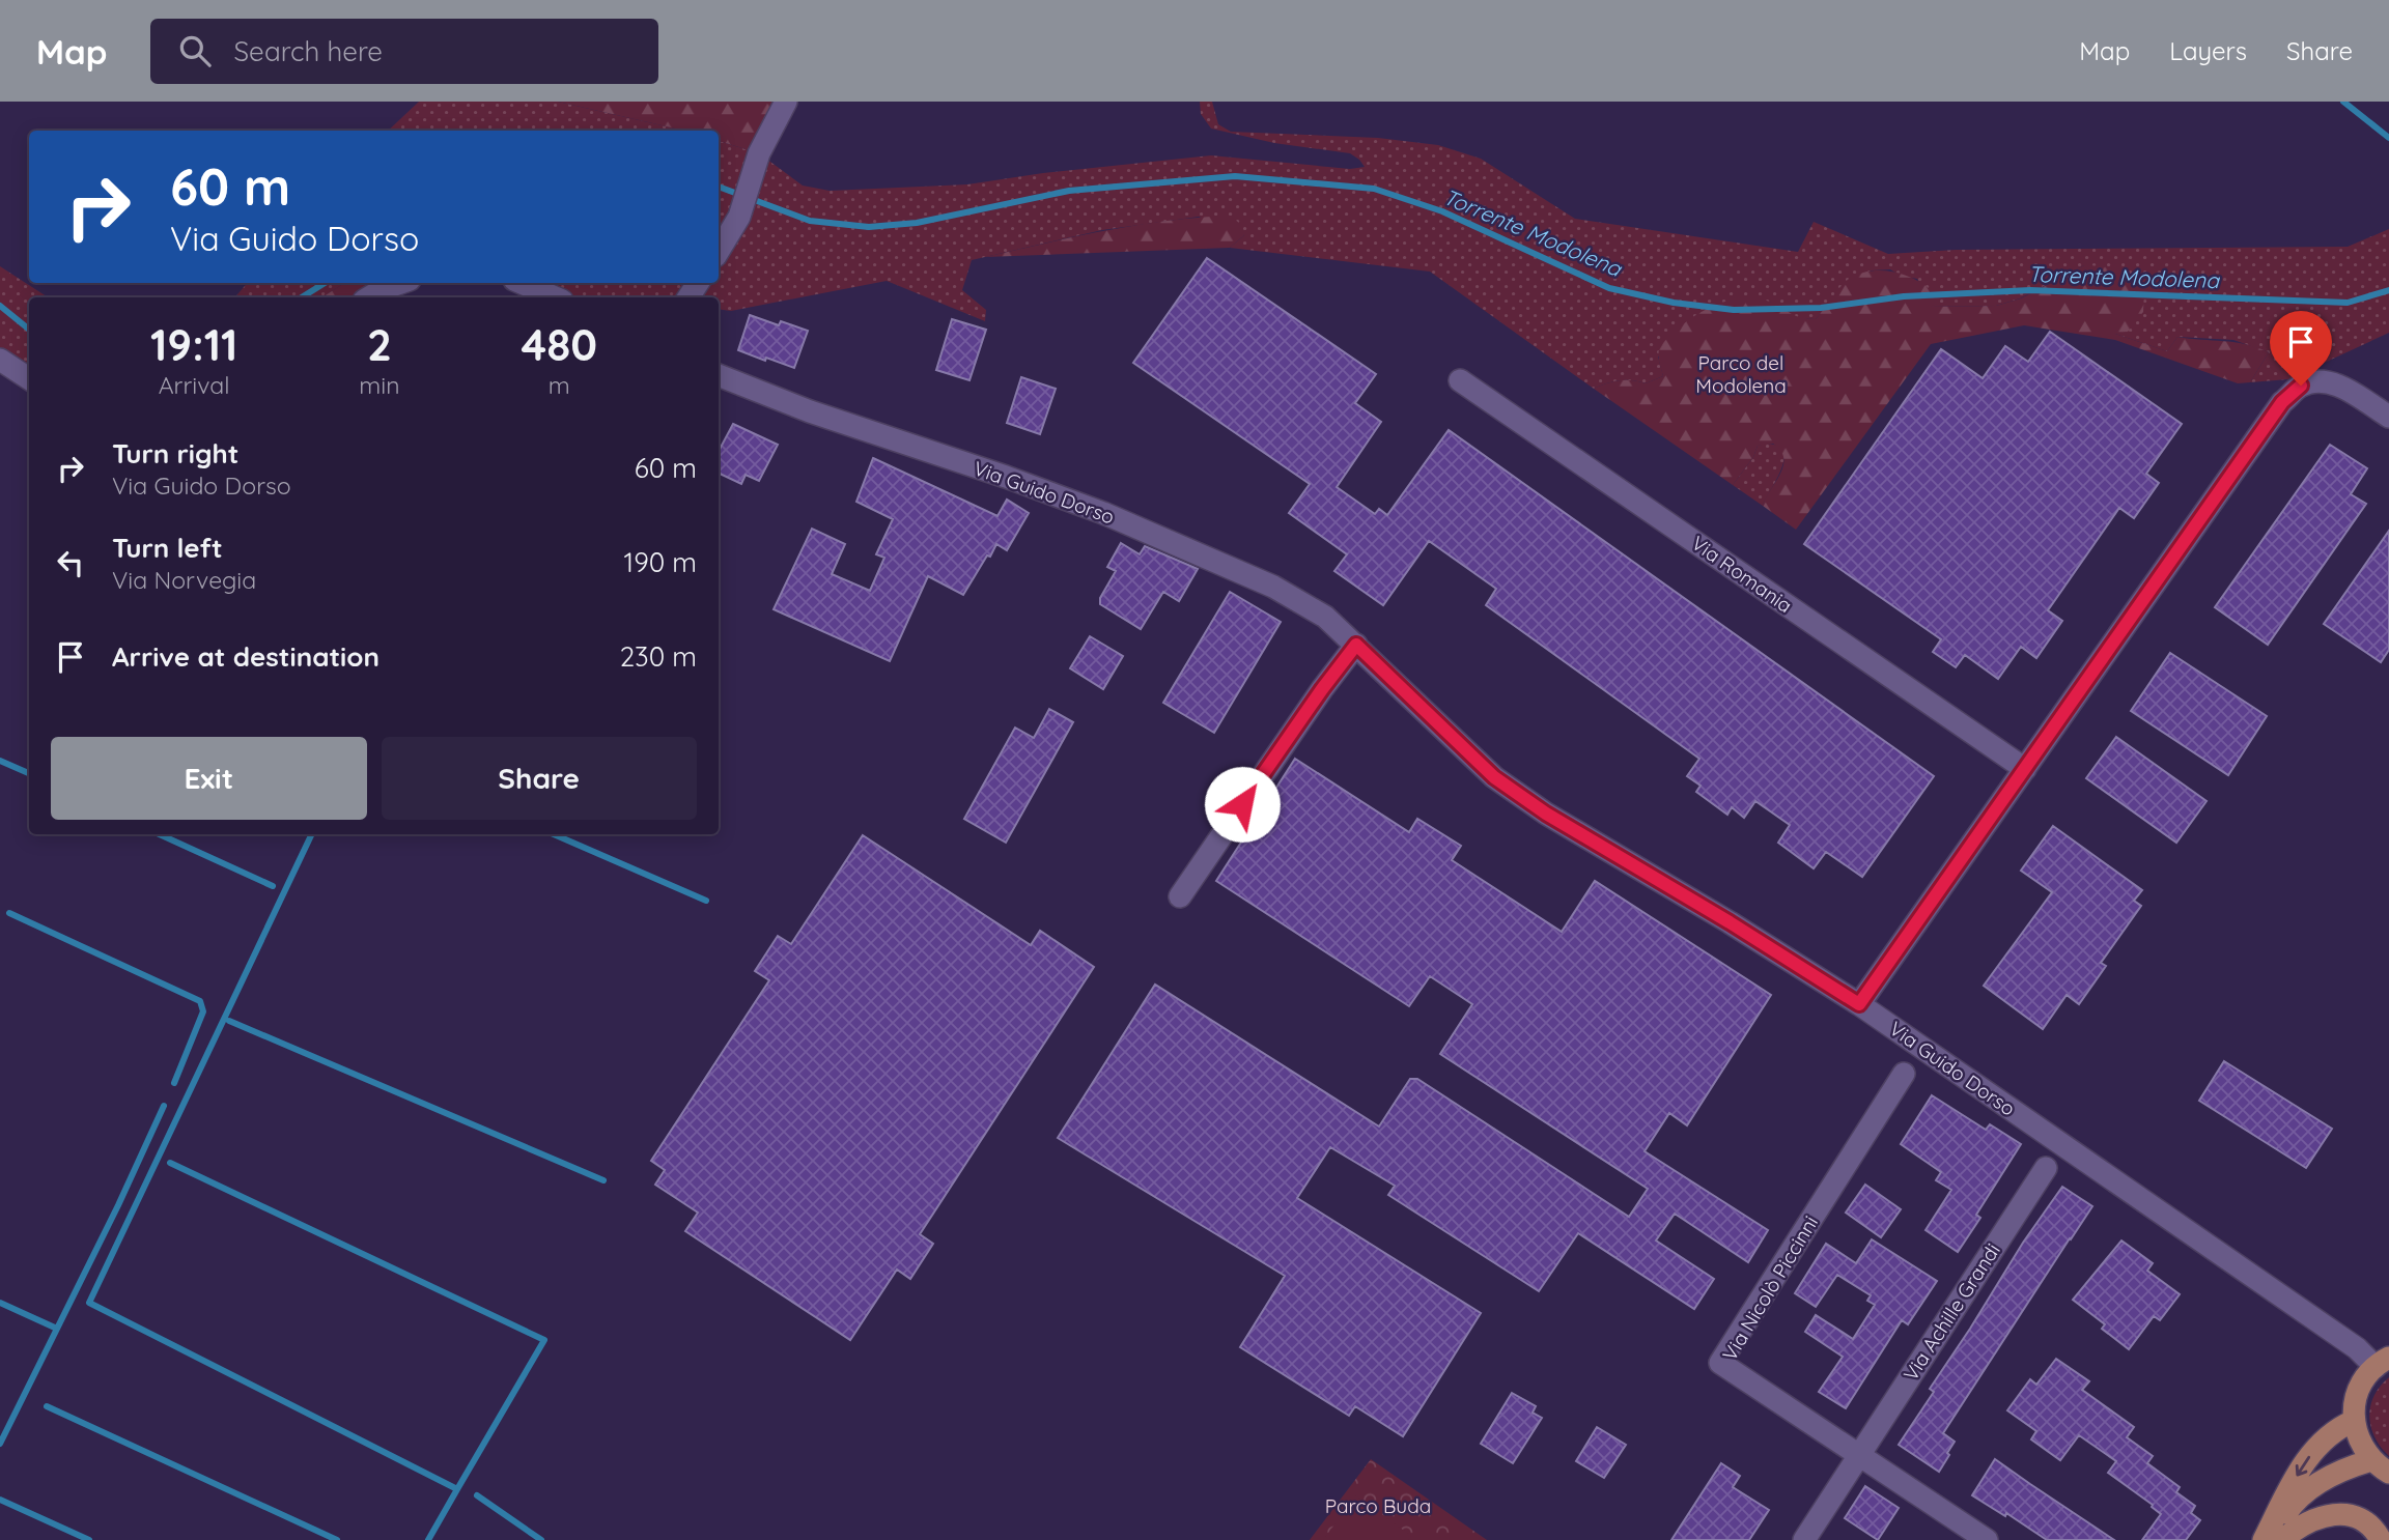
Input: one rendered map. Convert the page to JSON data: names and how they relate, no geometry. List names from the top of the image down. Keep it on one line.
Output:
{"streets":{"street":["Via Guido Dorso","Via Romania","Via Nicolò Piccinni","Via Achille Grandi"]},"crossings":[["Via Nicolò Piccinni","Via Achille Grandi"]],"water":["Torrente Modolena"],"parks":["Parco del Modolena","Parco Buda"],"page":{"header":"Map","search":"Search here","nav":["Map","Layers","Share"],"turn":["60 m","Via Guido Dorso"],"eta":["19:11","Arrival","2","min","480","m"],"list":[{"name":"Turn right","note":"Via Guido Dorso","value":"60 m"},{"name":"Turn left","note":"Via Norvegia","value":"190 m"},{"name":"Arrive at destination","value":"230 m"}],"buttons":["Exit","Share"]}}
